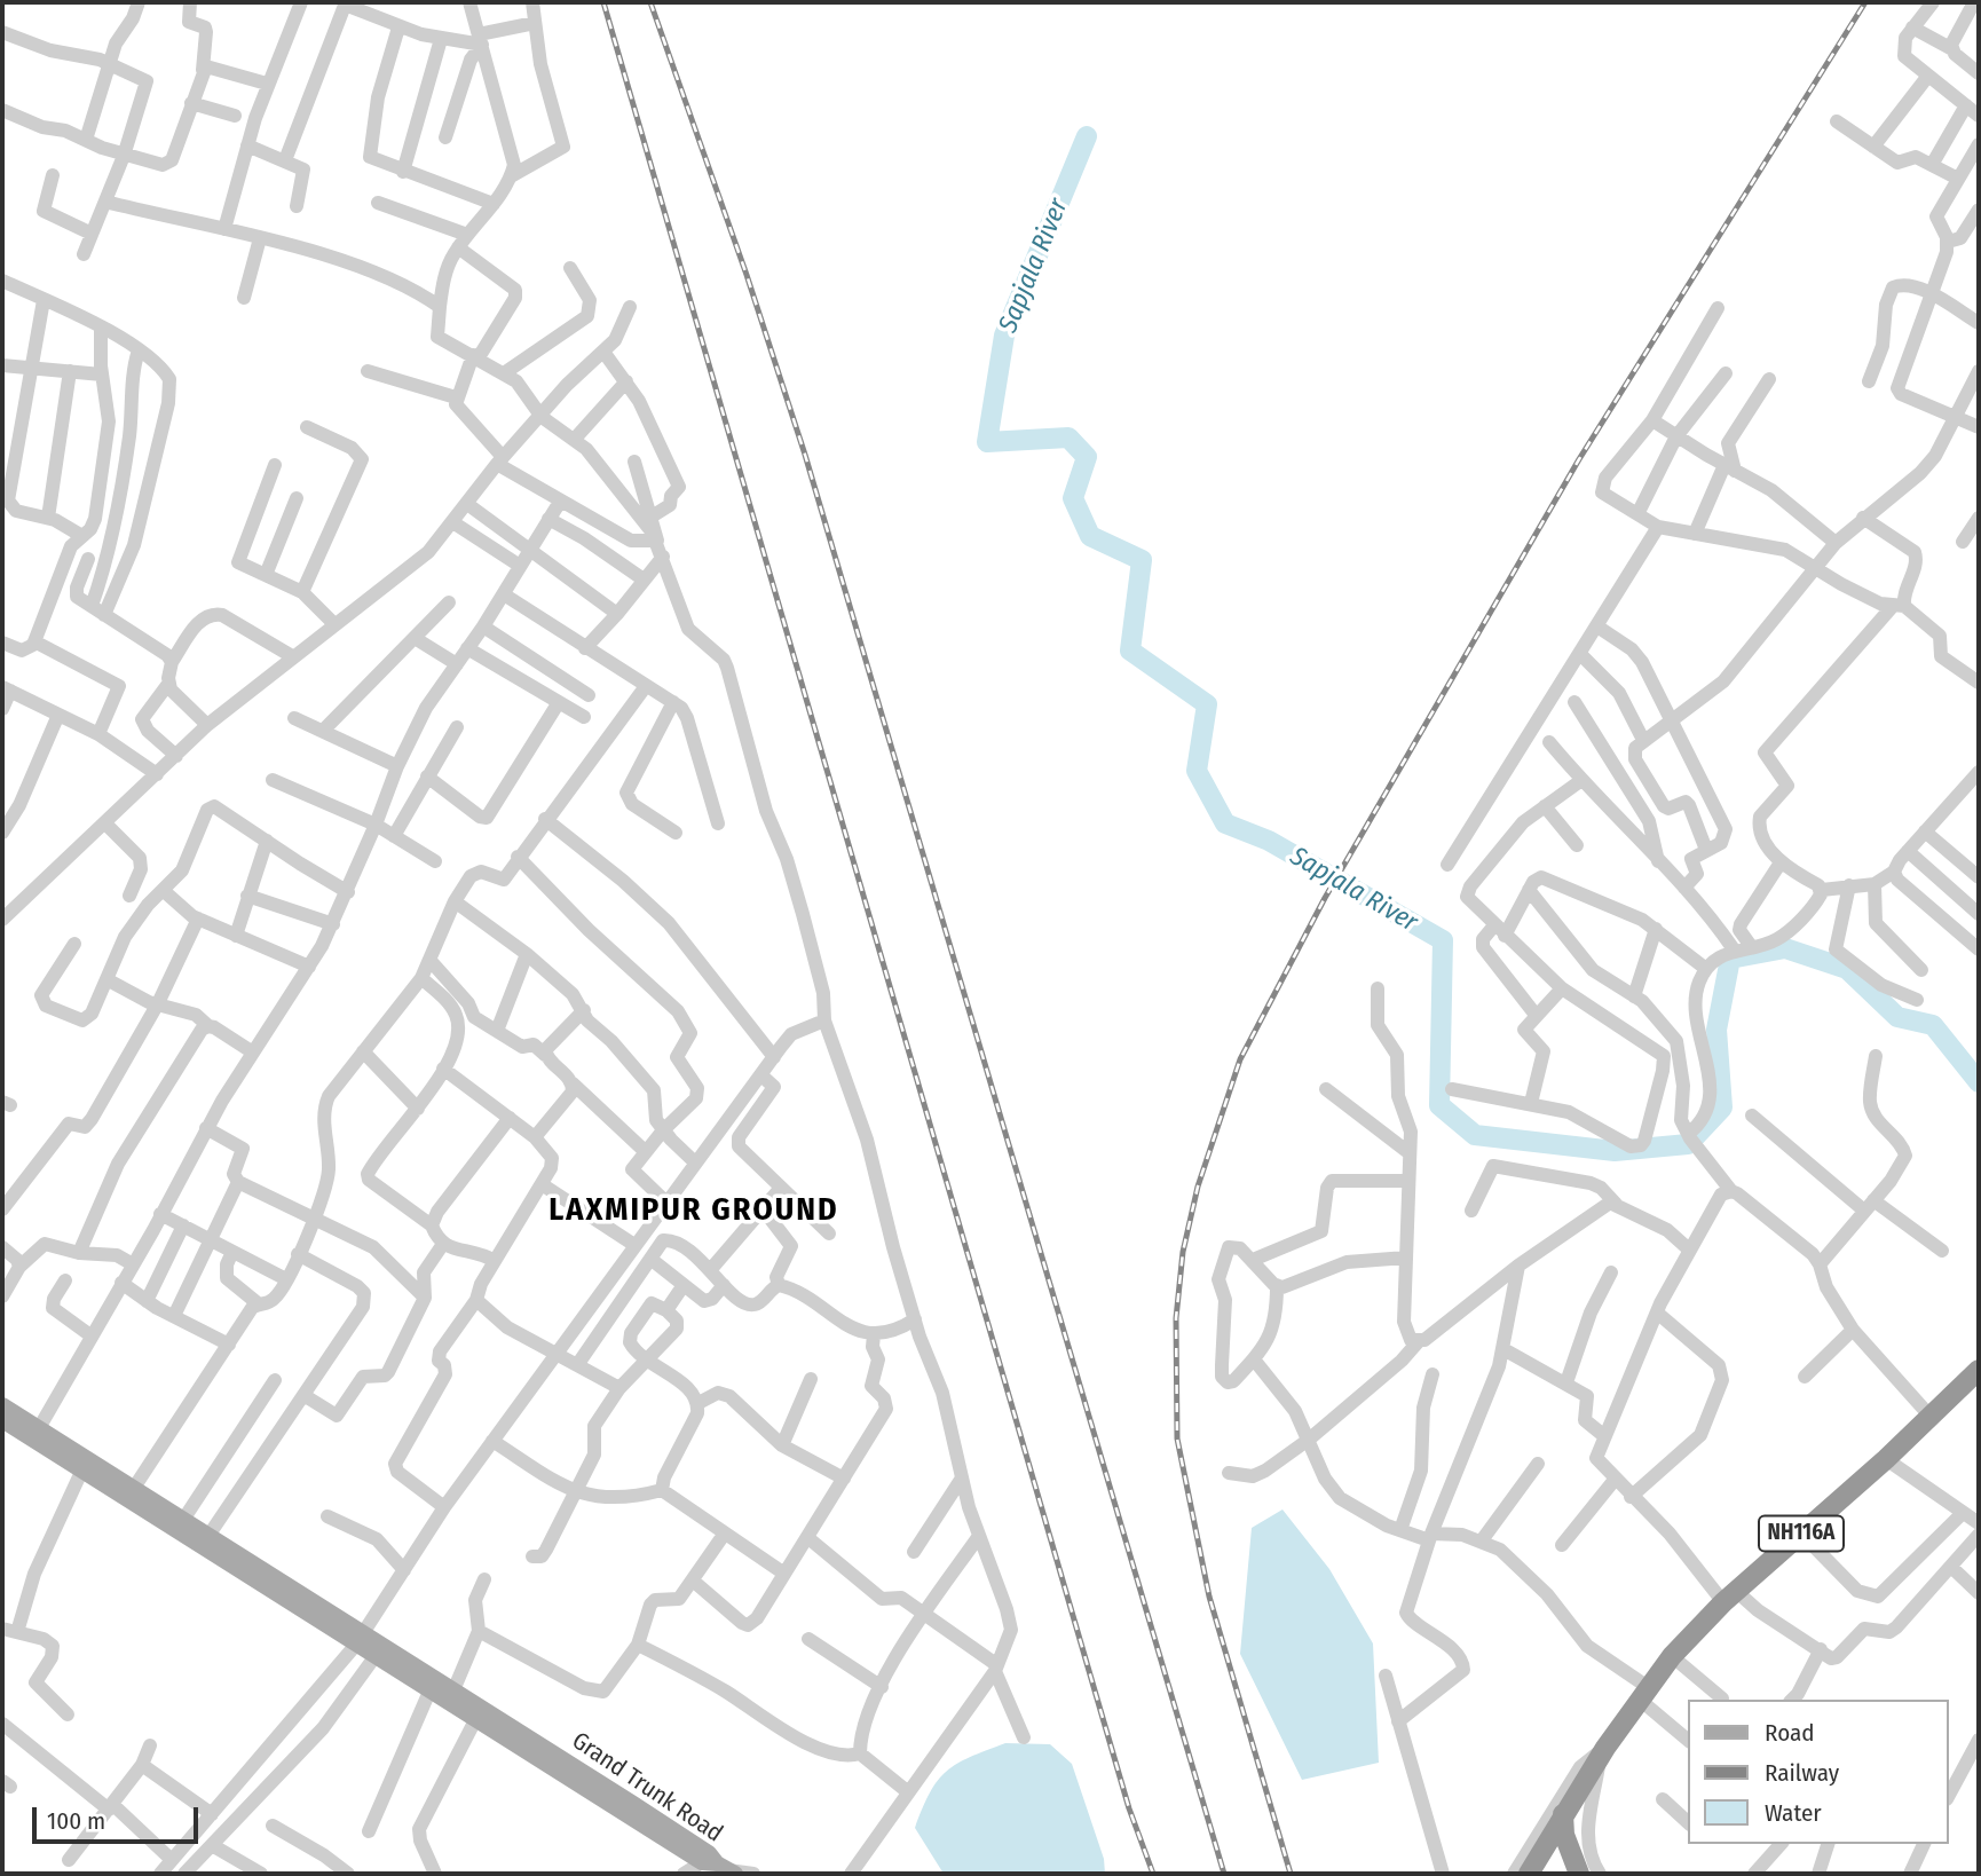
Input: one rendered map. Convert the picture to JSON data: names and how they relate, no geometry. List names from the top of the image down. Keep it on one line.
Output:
{"streets":{"highway":["NH116A"],"main road":["Grand Trunk Road"]},"districts":["LAXMIPUR GROUND"],"water":["Sapjala River"],"legend":["Road","Railway","Water"],"scale_bar":"100 m"}
